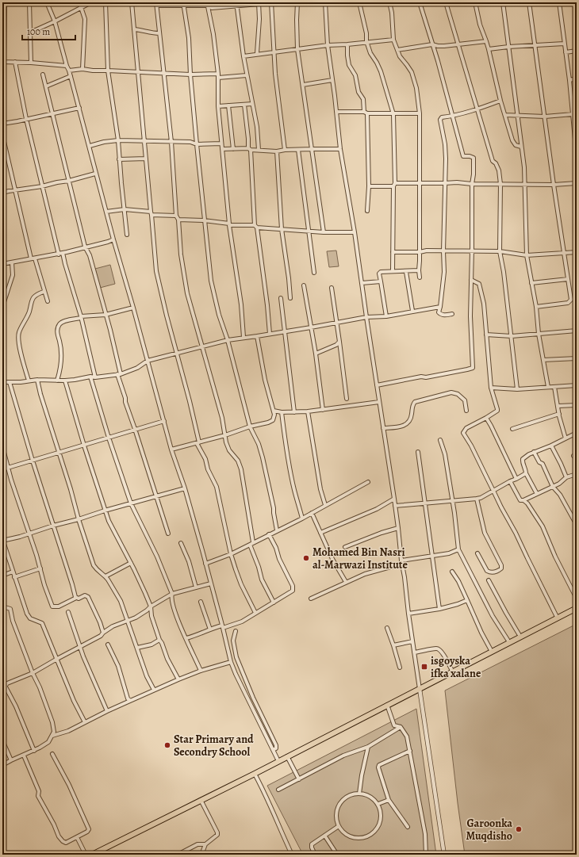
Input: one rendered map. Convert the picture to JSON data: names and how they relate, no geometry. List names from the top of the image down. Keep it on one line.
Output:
{"places":{"other":["Mohamed Bin Nasri al-Marwazi Institute","Star Primary and Secondry School","Garoonka Muqdisho"],"transit":["isgoyska ifka xalane"]},"scale_bar":"100 m"}
